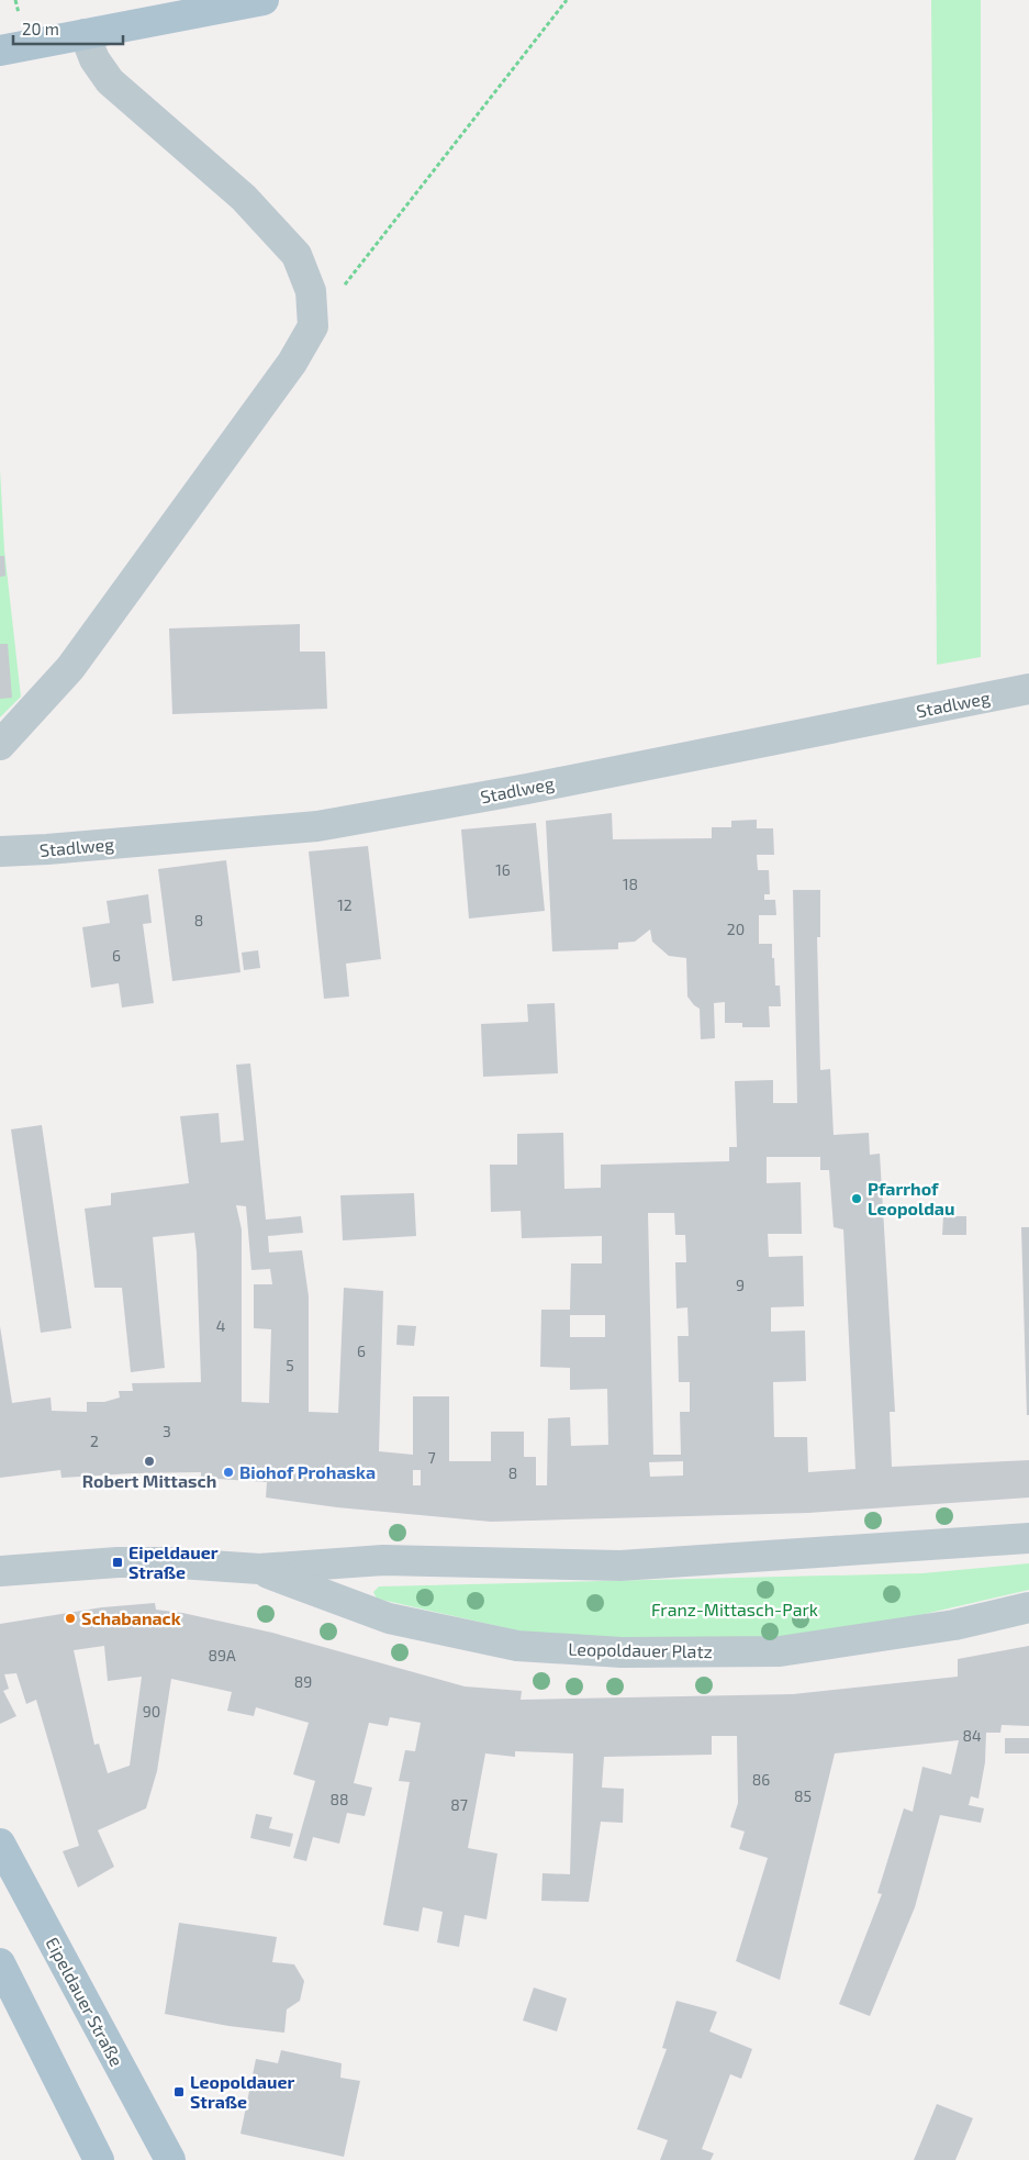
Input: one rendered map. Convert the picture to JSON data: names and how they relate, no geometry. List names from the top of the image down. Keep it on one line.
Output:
{"streets":{"main road":["Eipeldauer Straße"],"street":["Stadlweg","Leopoldauer Platz"]},"parks":["Franz-Mittasch-Park"],"places":{"other":["Pfarrhof Leopoldau","Robert Mittasch","Biohof Prohaska","Schabanack"],"transit":["Eipeldauer Straße","Leopoldauer Straße"]},"house_numbers":["16","18","12","8","20","6","9","4","6","5","3","2","7","8","89A","89","90","84","86","85","88","87"],"scale_bar":"20 m"}
